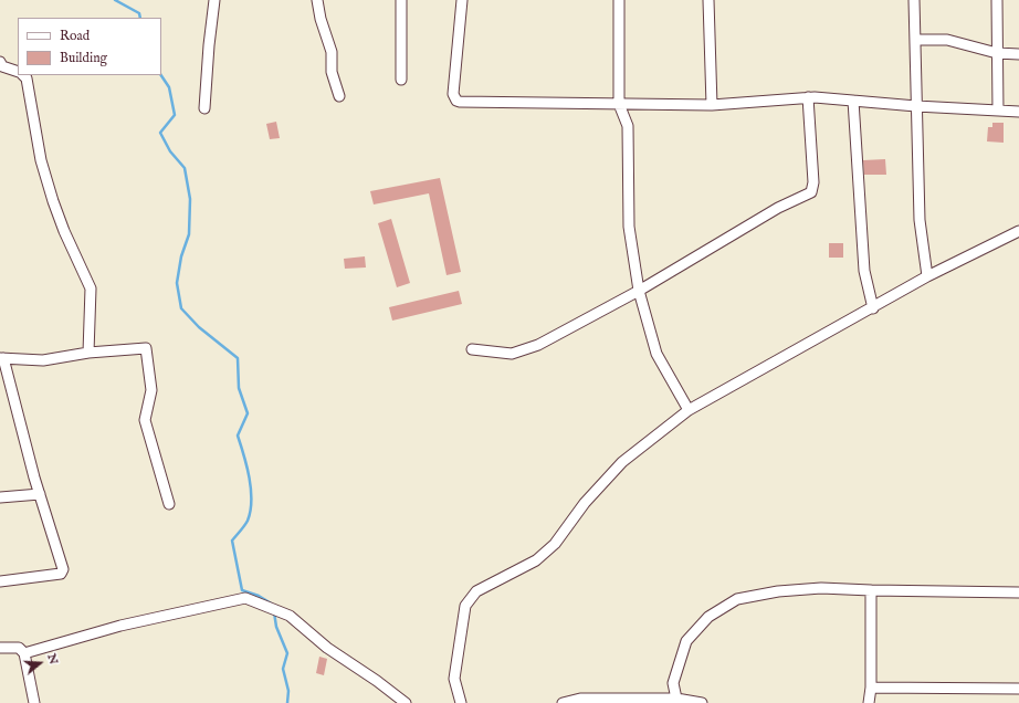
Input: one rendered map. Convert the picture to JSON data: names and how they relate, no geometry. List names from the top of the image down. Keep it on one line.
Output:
{"legend":["Road","Building"],"north":"right"}
